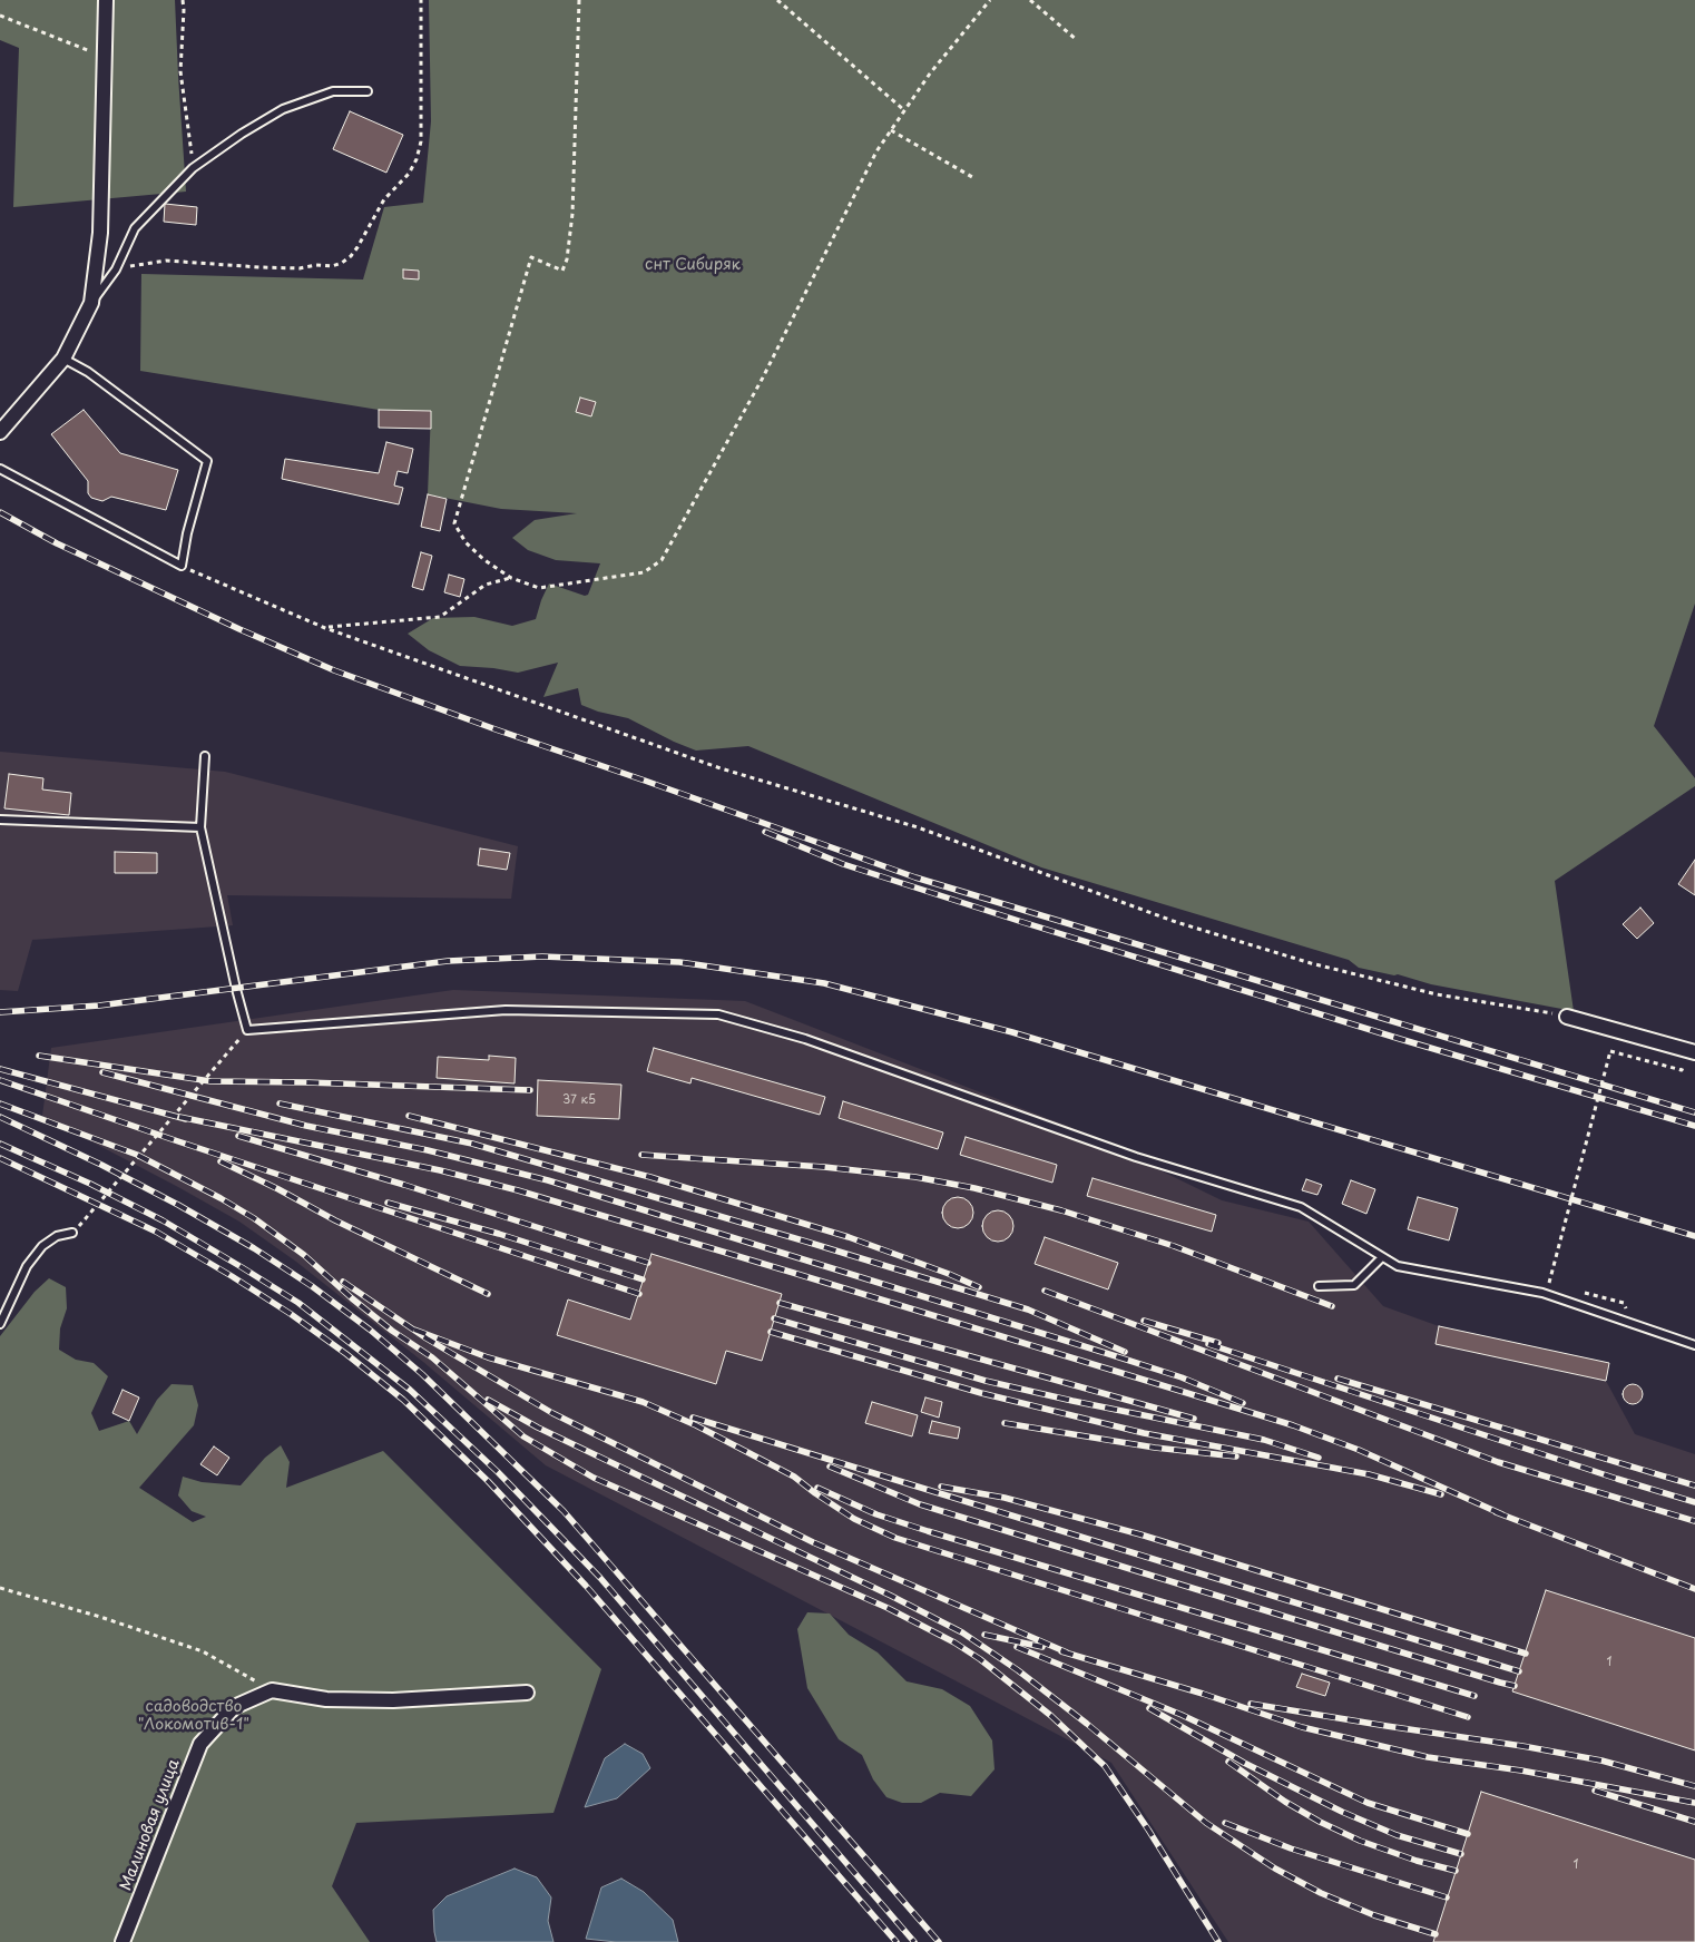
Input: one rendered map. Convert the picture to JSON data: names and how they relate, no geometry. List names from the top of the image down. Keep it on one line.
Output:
{"streets":{"street":["Малиновая улица"]},"parks":["снт Сибиряк","садоводство \"Локомотив-1\""],"house_numbers":["37 к5","1","1"]}
